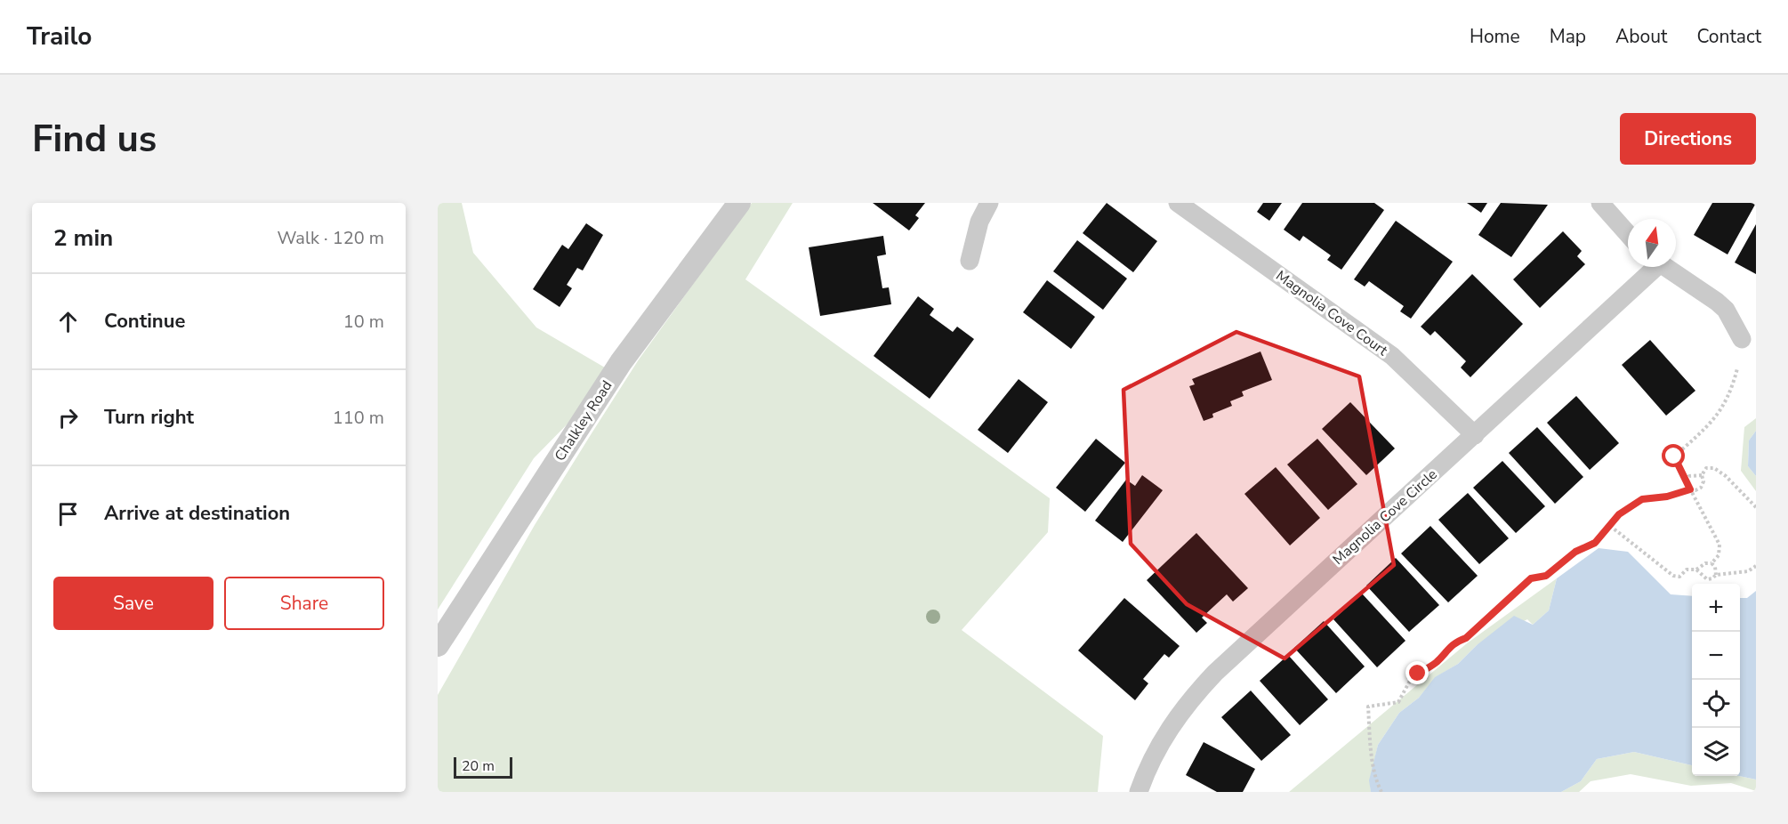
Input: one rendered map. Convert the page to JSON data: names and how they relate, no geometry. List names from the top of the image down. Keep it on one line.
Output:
{"streets":{"street":["Magnolia Cove Court","Chalkley Road","Magnolia Cove Circle"]},"crossings":[["Magnolia Cove Court","Magnolia Cove Circle"]],"scale_bar":"20 m","north":"top","page":{"header":"Trailo","nav":["Home","Map","About","Contact"],"buttons":["Directions",["Save","Share"]],"title":"Find us","heading":["2 min","Walk · 120 m"],"list":[["Continue","10 m"],["Turn right","110 m"],"Arrive at destination"],"map_buttons":["+","−"],"scale":"20 m"}}
